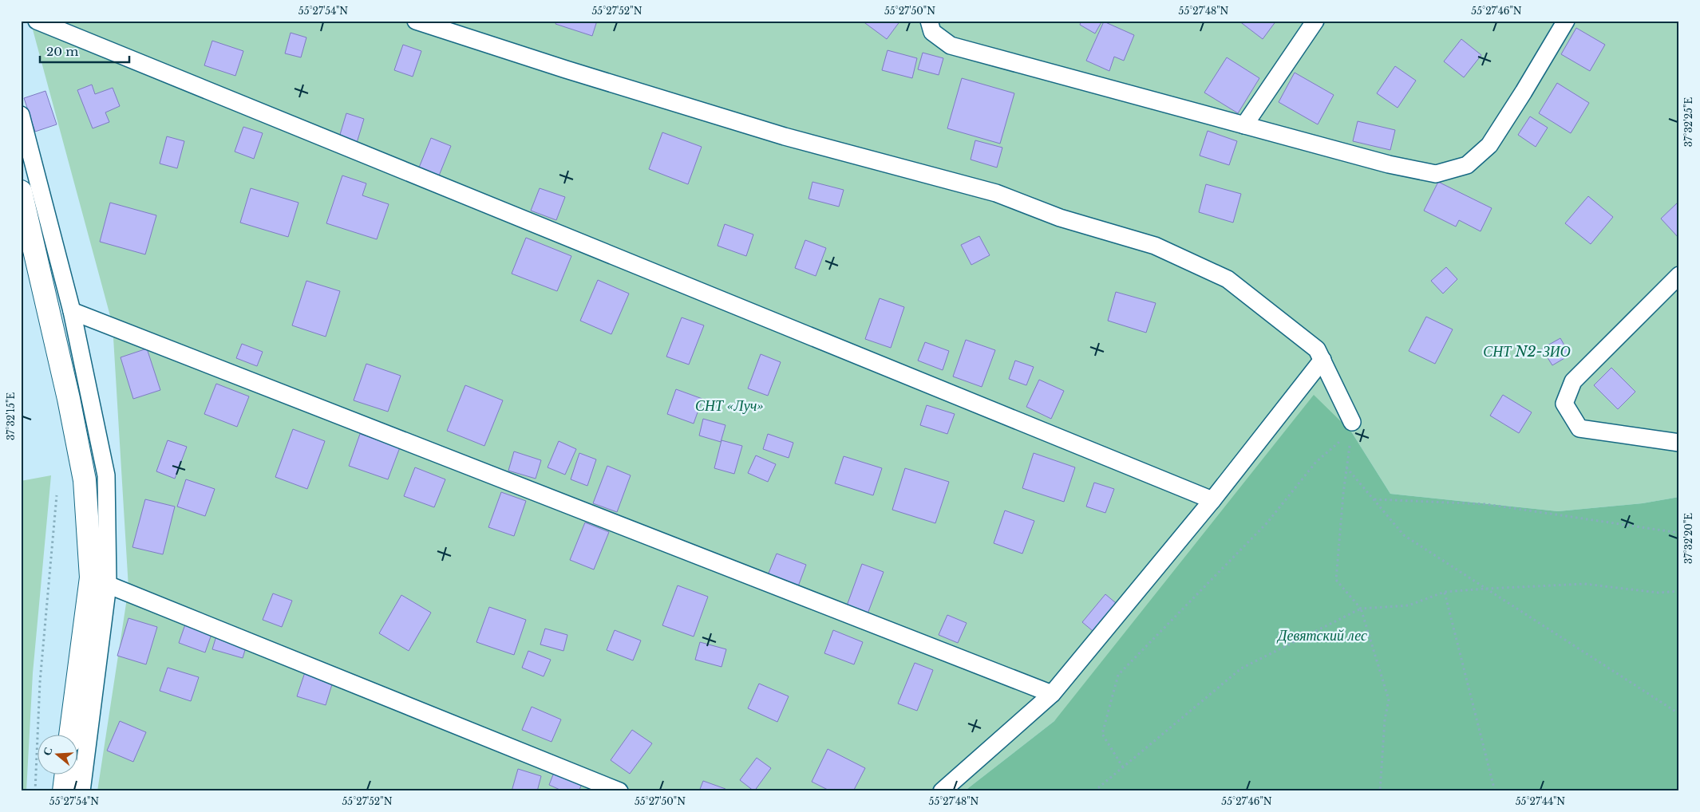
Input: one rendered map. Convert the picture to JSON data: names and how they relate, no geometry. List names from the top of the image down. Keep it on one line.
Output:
{"parks":["СНТ N2-ЗИО","СНТ «Луч»","Девятский лес"],"scale_bar":"20 m","north":"left","coordinates":["55°27'54\"N","55°27'52\"N","55°27'50\"N","55°27'48\"N","55°27'46\"N","37°32'25\"E","37°32'15\"E","37°32'20\"E","55°27'44\"N"]}
